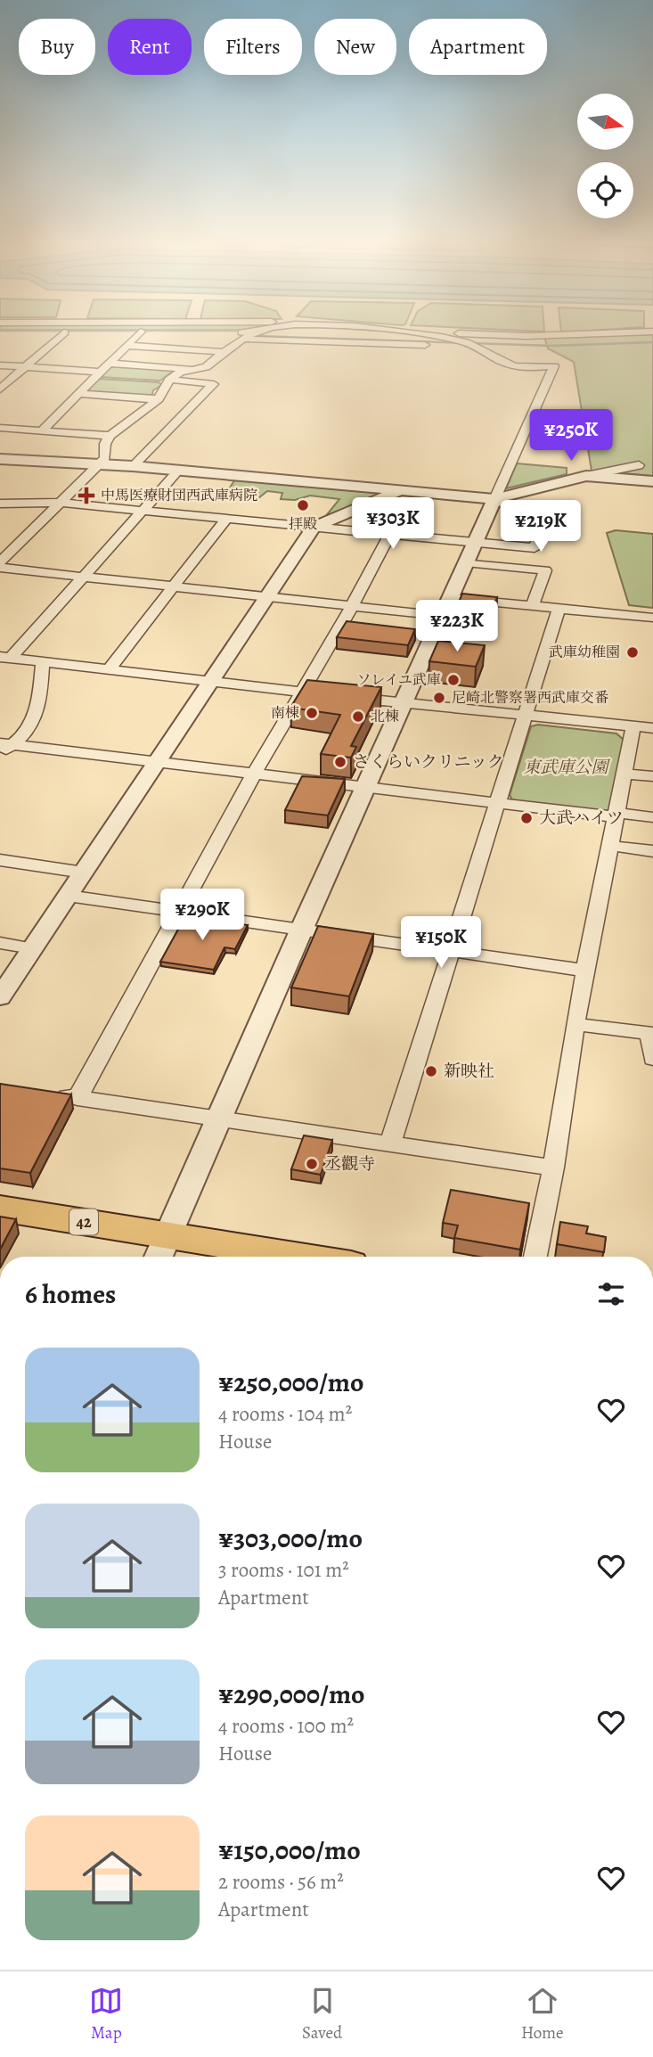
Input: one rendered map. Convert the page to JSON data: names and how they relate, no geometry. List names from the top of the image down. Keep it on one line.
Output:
{"streets":{"main road":["42"]},"parks":["東武庫公園"],"places":{"health":["中馬医療財団西武庫病院"],"other":["拝殿","武庫幼稚園","ソレイユ武庫","尼崎北警察署西武庫交番","南棟","北棟","さくらいクリニック","大武ハイツ","新映社","丞觀寺"]},"north":"right","page":{"chip":["Buy","Rent","Filters","New","Apartment"],"price":["¥250K","¥303K","¥219K","¥223K","¥290K","¥150K"],"heading":"6 homes","list":[{"name":"¥250,000/mo","note":"4 rooms · 104 m² · House"},{"name":"¥303,000/mo","note":"3 rooms · 101 m² · Apartment"},{"name":"¥290,000/mo","note":"4 rooms · 100 m² · House"},{"name":"¥150,000/mo","note":"2 rooms · 56 m² · Apartment"}],"tabs":["Map","Saved","Home"]}}
